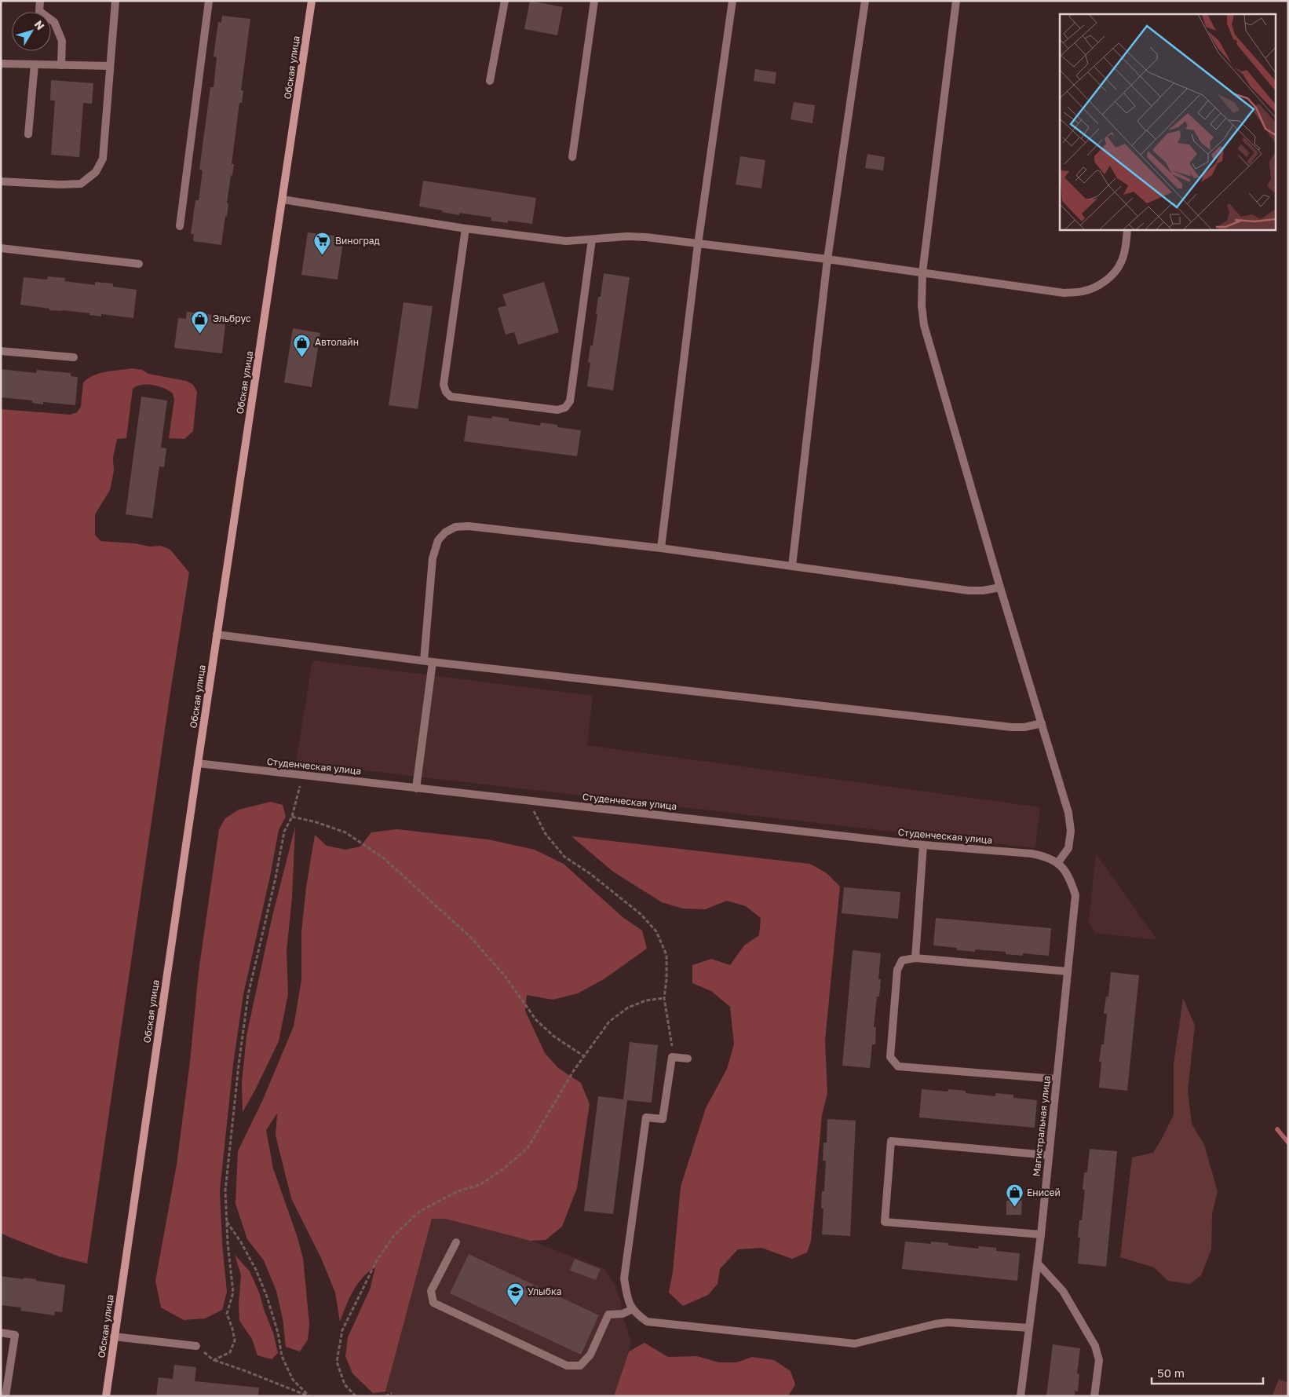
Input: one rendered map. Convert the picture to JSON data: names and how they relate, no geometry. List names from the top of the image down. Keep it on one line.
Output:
{"streets":{"street":["Обская улица","Студенческая улица","Магистральная улица"]},"crossings":[["Обская улица","Студенческая улица"],["Студенческая улица","Магистральная улица"]],"places":{"supermarket":["Виноград"],"shop":["Эльбрус","Автолайн","Енисей"],"school or university":["Улыбка"]},"scale_bar":"50 m","north":"top right"}
